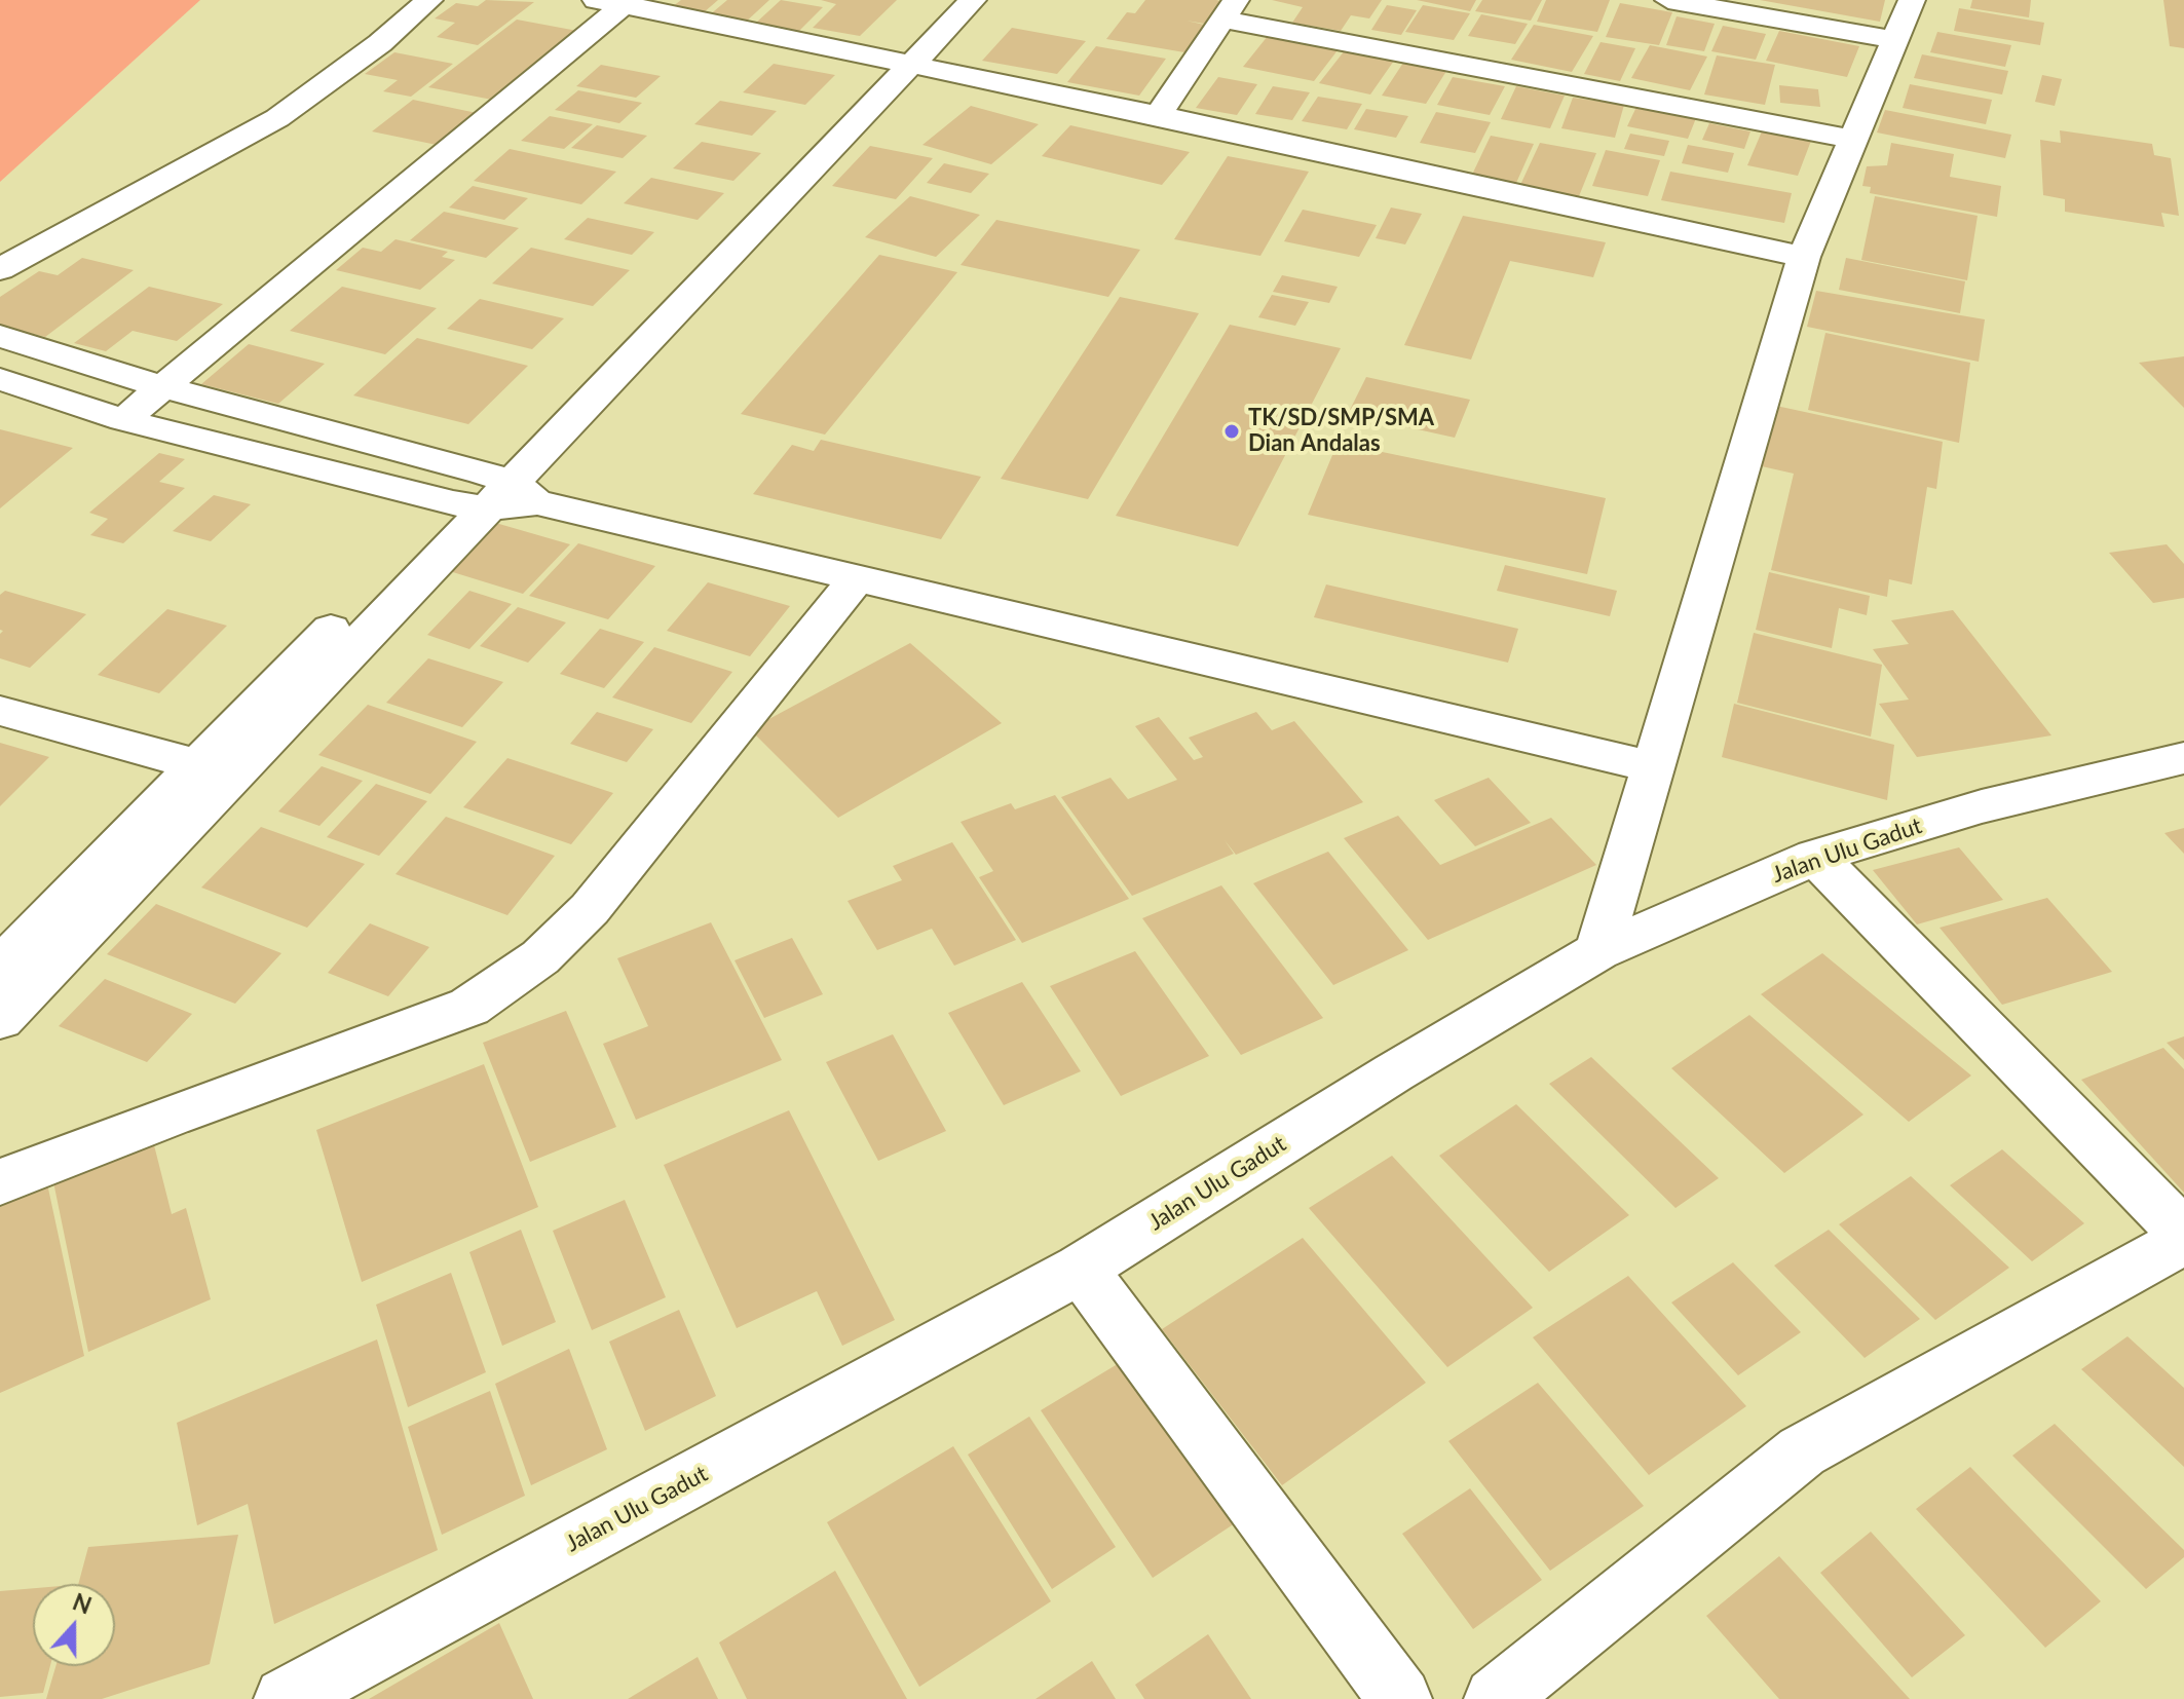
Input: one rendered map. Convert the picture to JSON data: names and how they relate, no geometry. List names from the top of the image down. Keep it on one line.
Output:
{"streets":{"street":["Jalan Ulu Gadut"]},"places":["TK/SD/SMP/SMA Dian Andalas"],"north":"top"}
